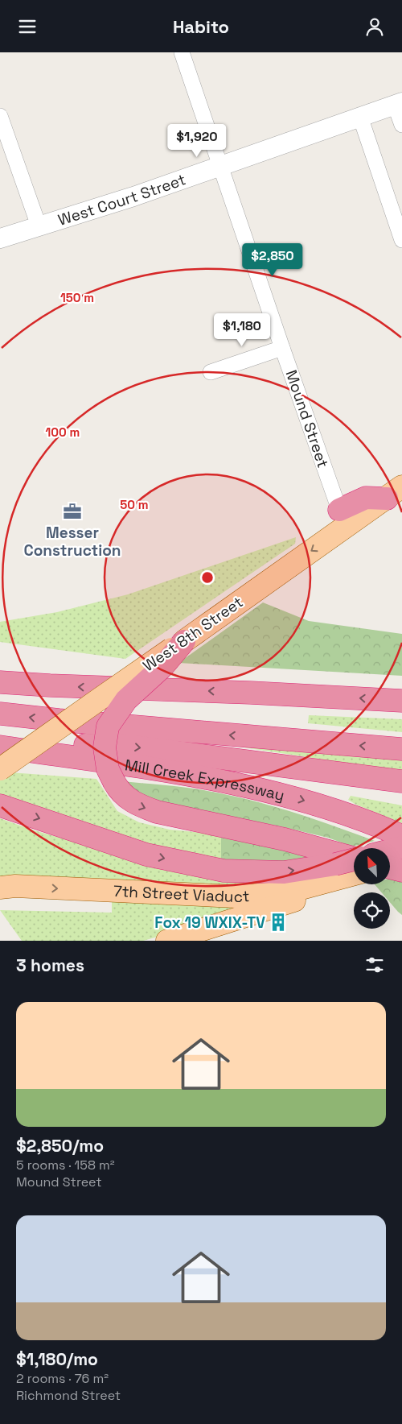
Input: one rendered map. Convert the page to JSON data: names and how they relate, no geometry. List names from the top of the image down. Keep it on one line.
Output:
{"streets":{"highway":["Mill Creek Expressway"],"main road":["West 8th Street","7th Street Viaduct"],"street":["West Court Street","Mound Street"]},"crossings":[["West Court Street","Mound Street"]],"one_way":["West 8th Street"],"places":{"office":["Messer Construction"],"building":["Fox 19 WXIX-TV"]},"north":"top left","page":{"header":"Habito","price":["$1,920","$2,850","$1,180"],"heading":"3 homes","list":[{"name":"$2,850/mo","note":"5 rooms · 158 m² · Mound Street"},{"name":"$1,180/mo","note":"2 rooms · 76 m² · Richmond Street"}]},"rings":["150 m","100 m","50 m"]}
